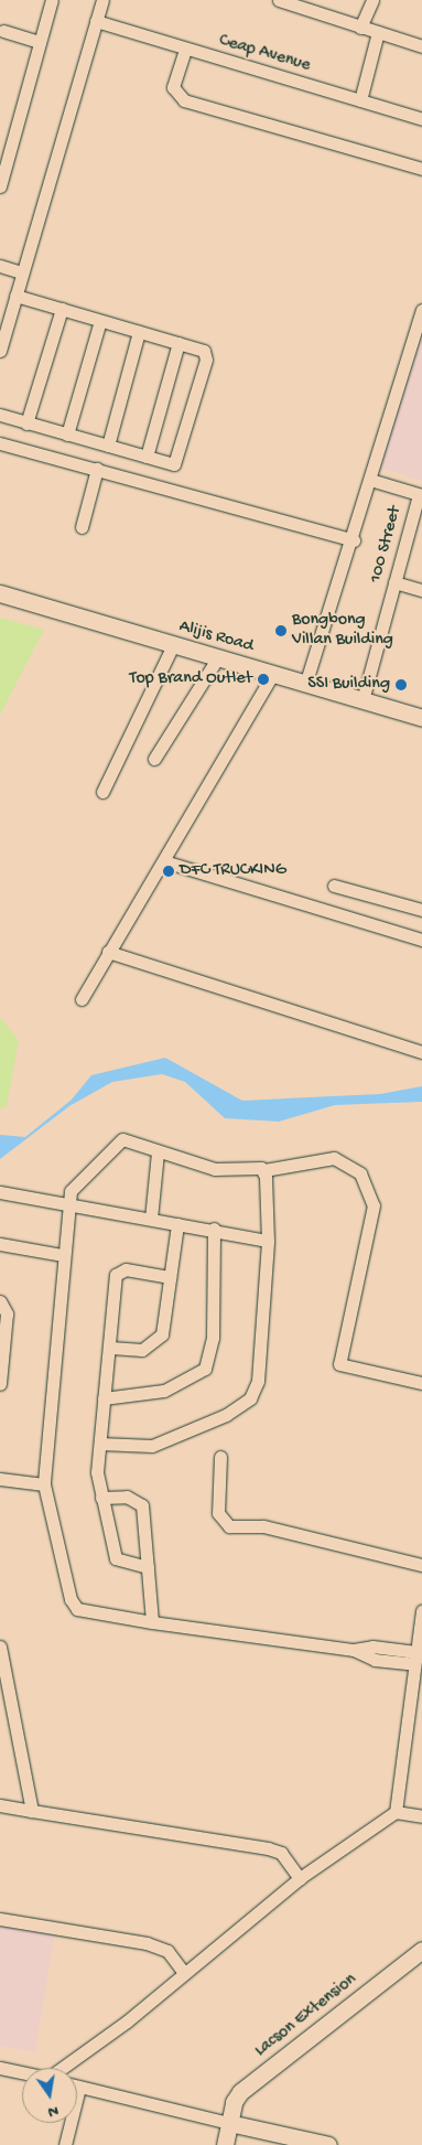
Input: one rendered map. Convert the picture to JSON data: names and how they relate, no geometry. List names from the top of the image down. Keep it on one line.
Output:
{"streets":{"main road":["Alijis Road","Lacson Extension"],"street":["Ceap Avenue","100 Street"]},"crossings":[["100 Street","Alijis Road"]],"places":["Bongbong Villan Building","Top Brand Outlet","SSI Building","DFC TRUCKING"],"north":"bottom"}
